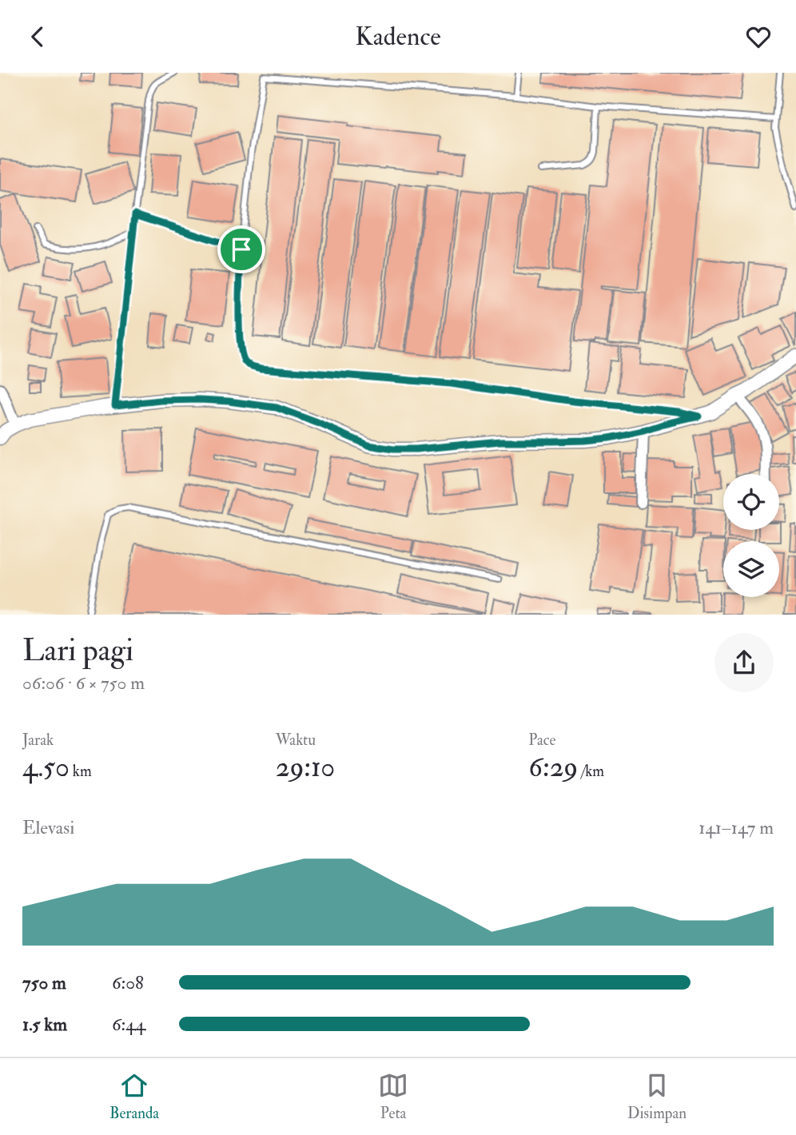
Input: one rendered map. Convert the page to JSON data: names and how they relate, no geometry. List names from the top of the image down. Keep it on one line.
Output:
{"page":{"header":"Kadence","heading":["Lari pagi","06:06 · 6 × 750 m"],"stats":[["Jarak","4.50 km"],["Waktu","29:10"],["Pace","6:29 /km"]],"chart":["Elevasi","141–147 m"],"list":[{"name":"750 m","note":"6:08"},{"name":"1.5 km","note":"6:44"}],"tabs":["Beranda","Peta","Disimpan"]}}
